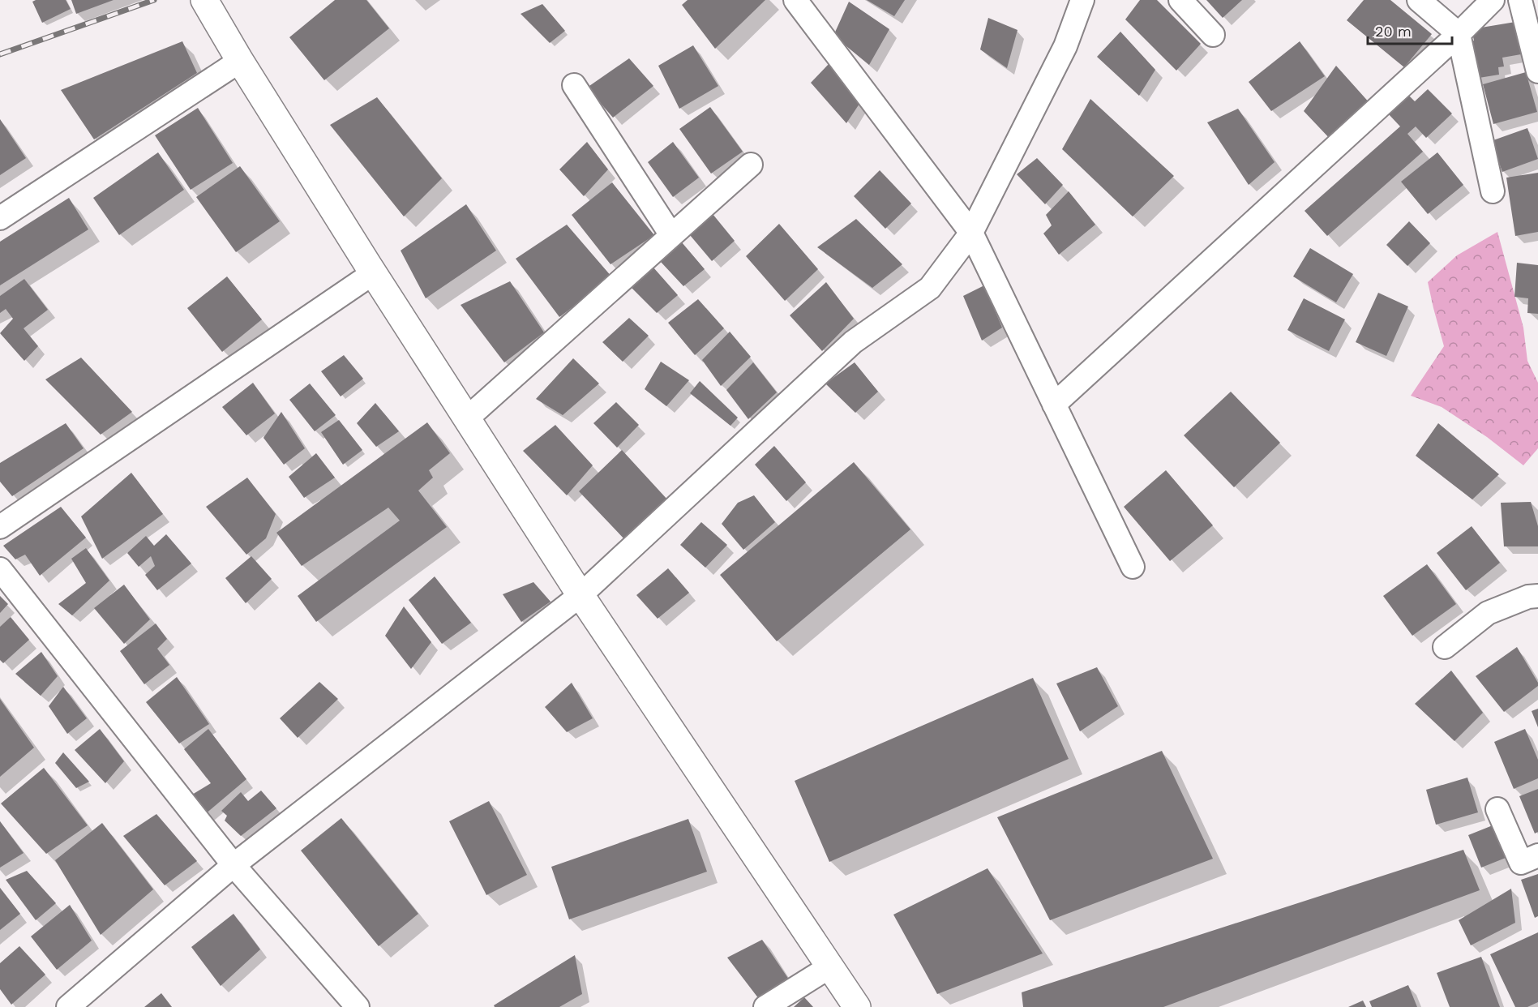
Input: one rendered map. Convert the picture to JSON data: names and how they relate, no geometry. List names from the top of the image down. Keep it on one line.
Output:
{"scale_bar":"20 m"}
